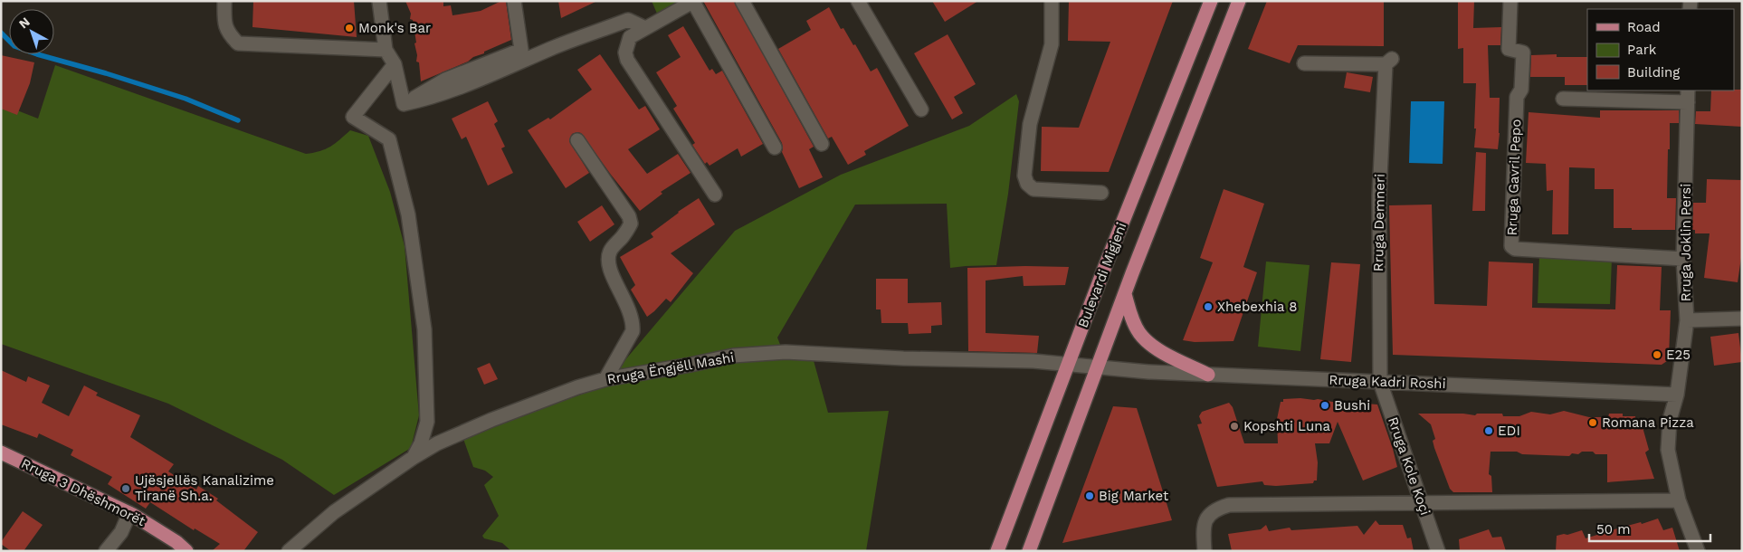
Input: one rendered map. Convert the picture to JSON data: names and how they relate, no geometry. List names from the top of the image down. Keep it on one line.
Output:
{"streets":{"main road":["Bulevardi Migjeni","Rruga 3 Dhëshmorët"],"street":["Rruga Gavril Pepo","Rruga Demneri","Rruga Joklin Persi","Rruga Ëngjëll Mashi","Rruga Kadri Roshi","Rruga Kole Koçi"]},"crossings":[["Rruga Gavril Pepo","Rruga Joklin Persi"],["Rruga Demneri","Rruga Kadri Roshi"],["Rruga Demneri","Rruga Kole Koçi"],["Rruga Joklin Persi","Rruga Kadri Roshi"],["Bulevardi Migjeni","Rruga Ëngjëll Mashi"],["Bulevardi Migjeni","Rruga Kadri Roshi"],["Rruga Ëngjëll Mashi","Rruga Kadri Roshi"],["Rruga Kadri Roshi","Rruga Kole Koçi"]],"places":["Monk's Bar","Xhebexhia 8","E25","Bushi","Romana Pizza","Kopshti Luna","EDI","Ujësjellës Kanalizime Tiranë Sh.a.","Big Market"],"legend":["Road","Park","Building"],"scale_bar":"50 m","north":"top left"}
